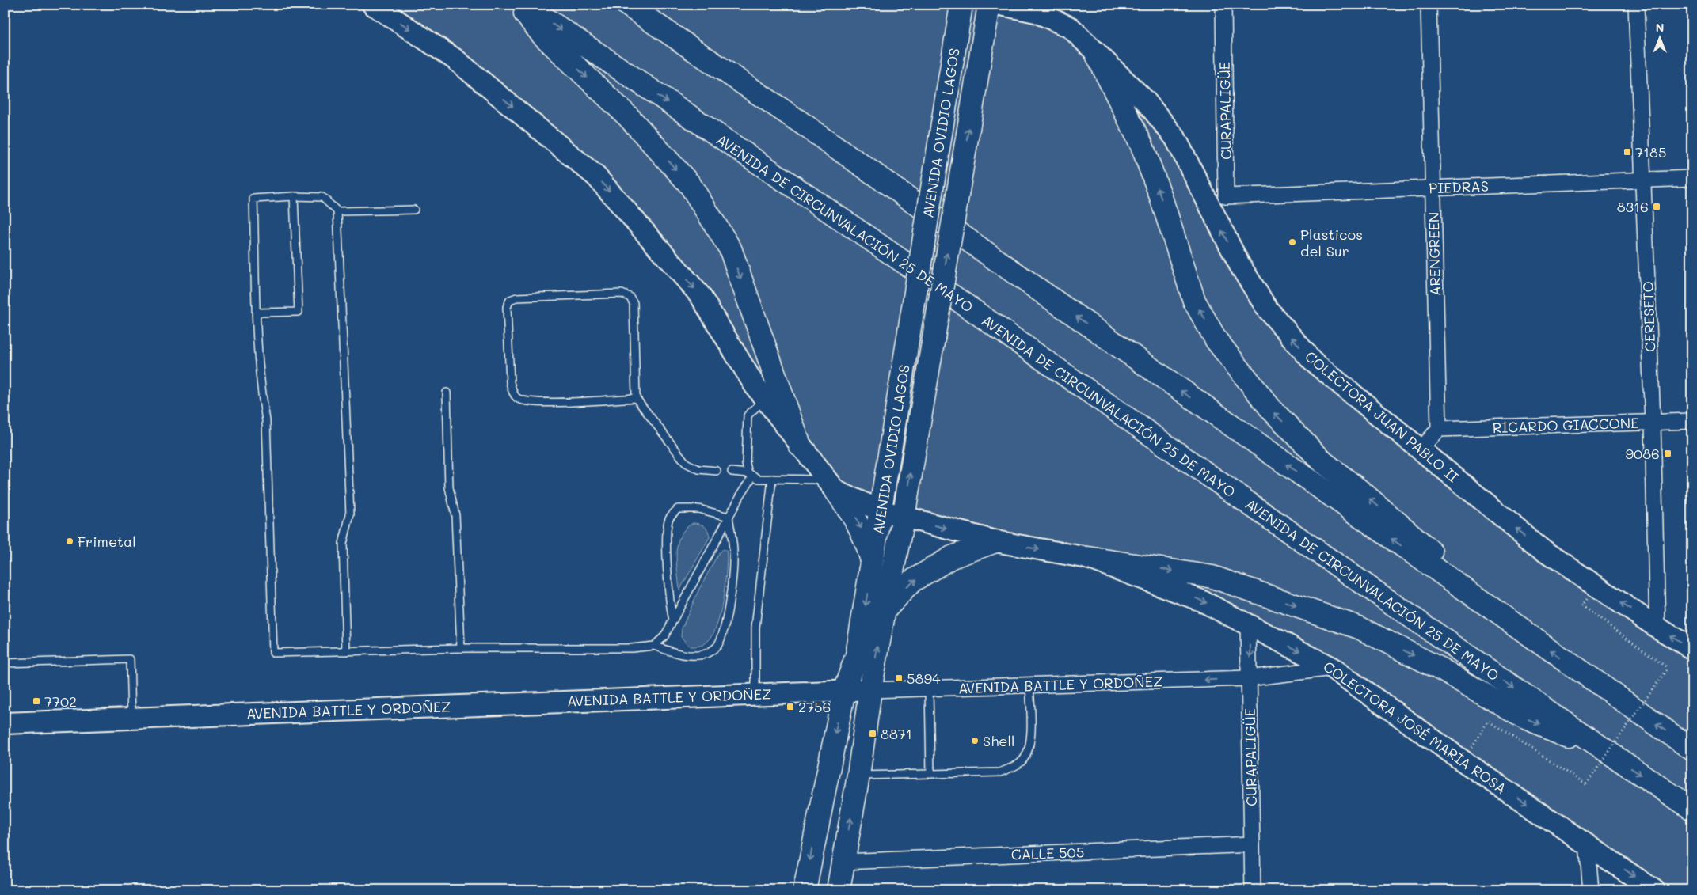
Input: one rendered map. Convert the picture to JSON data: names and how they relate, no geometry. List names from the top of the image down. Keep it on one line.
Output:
{"streets":{"main road":["AVENIDA OVIDIO LAGOS","AVENIDA DE CIRCUNVALACIÓN 25 DE MAYO","COLECTORA JUAN PABLO II","AVENIDA BATTLE Y ORDOÑEZ","COLECTORA JOSÉ MARÍA ROSA"],"street":["CURAPALIGÜE","PIEDRAS","ARENGREEN","CERESETO","RICARDO GIACCONE","CALLE 505"]},"crossings":[["CURAPALIGÜE","PIEDRAS"],["CURAPALIGÜE","AVENIDA BATTLE Y ORDOÑEZ"],["CURAPALIGÜE","COLECTORA JOSÉ MARÍA ROSA"],["CURAPALIGÜE","CALLE 505"],["AVENIDA OVIDIO LAGOS","AVENIDA BATTLE Y ORDOÑEZ"],["AVENIDA OVIDIO LAGOS","COLECTORA JOSÉ MARÍA ROSA"],["AVENIDA OVIDIO LAGOS","CALLE 505"],["PIEDRAS","ARENGREEN"],["PIEDRAS","CERESETO"],["ARENGREEN","RICARDO GIACCONE"],["CERESETO","COLECTORA JUAN PABLO II"],["CERESETO","RICARDO GIACCONE"],["AVENIDA BATTLE Y ORDOÑEZ","COLECTORA JOSÉ MARÍA ROSA"]],"places":{"transit":["7185","8316","9086","5894","7702","2756","8871"],"other":["Plasticos del Sur","Frimetal","Shell"]},"north":"top"}
